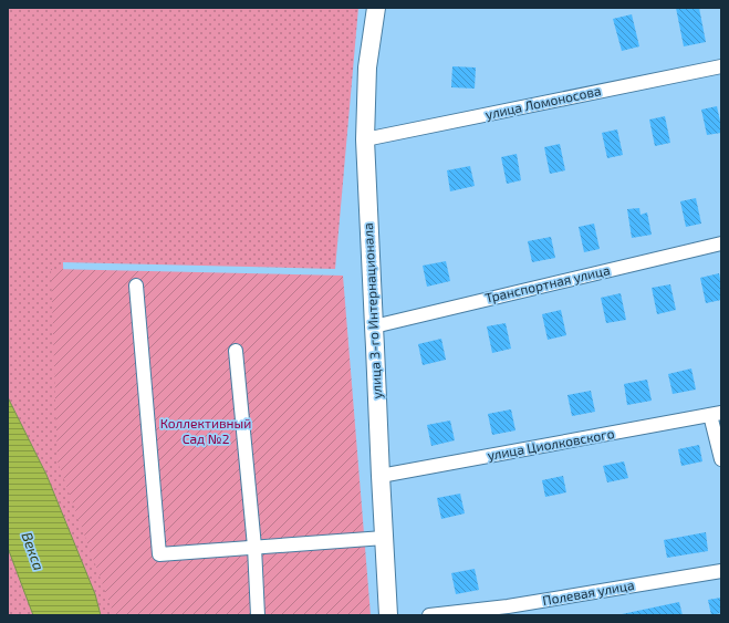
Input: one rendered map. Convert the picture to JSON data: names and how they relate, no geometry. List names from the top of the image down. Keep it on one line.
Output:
{"streets":{"main road":["улица 3-го Интернационала"],"street":["улица Ломоносова","Транспортная улица","улица Циолковского","Полевая улица"]},"crossings":[["улица Ломоносова","улица 3-го Интернационала"],["Транспортная улица","улица 3-го Интернационала"],["улица 3-го Интернационала","улица Циолковского"]],"water":["Векса"],"parks":["Коллективный Сад №2"]}
